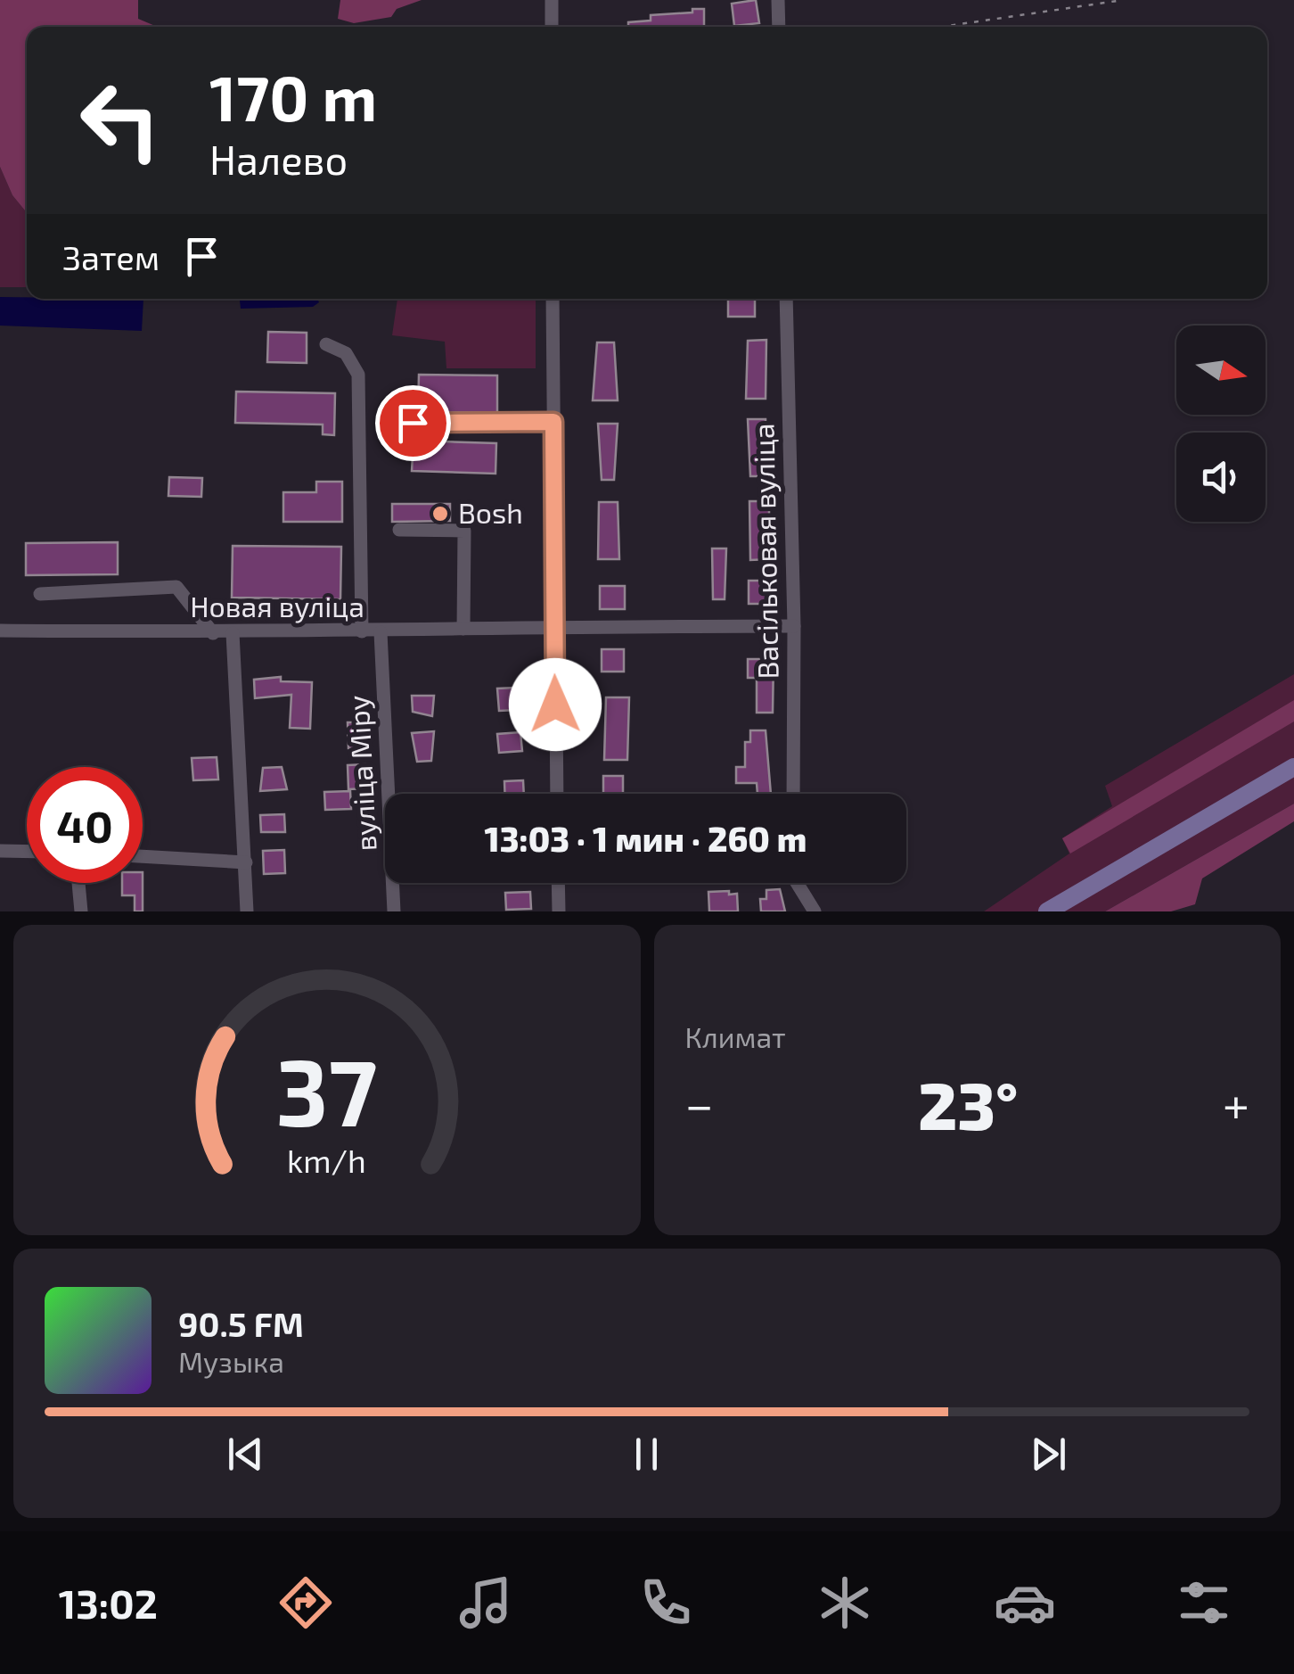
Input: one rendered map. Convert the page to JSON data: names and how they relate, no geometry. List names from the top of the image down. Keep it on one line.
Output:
{"streets":{"street":["Васільковая вуліца","Новая вуліца","вуліца Міру"]},"crossings":[["Васільковая вуліца","Новая вуліца"],["Новая вуліца","вуліца Міру"]],"places":["Bosh"],"north":"right","page":{"turn":["170 m","Налево"],"then":"Затем","limit":"40","trip":"13:03 · 1 мин · 260 m","tile":"Климат","heat":["−","23°","+"],"song":["90.5 FM","Музыка"],"tabs":"13:02","gauge":["37","km/h"]}}
